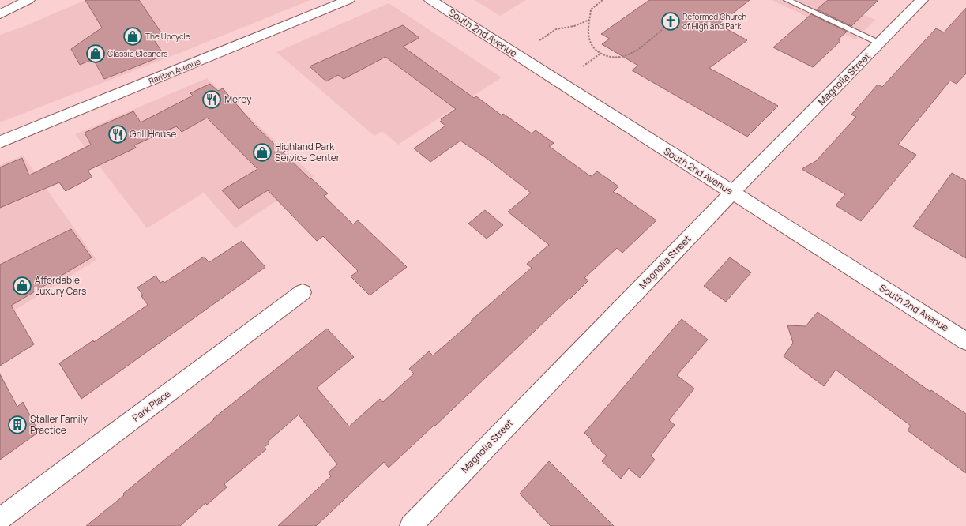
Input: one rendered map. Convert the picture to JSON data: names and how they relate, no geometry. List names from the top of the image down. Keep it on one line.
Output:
{"streets":{"street":["South 2nd Avenue","Raritan Avenue","Magnolia Street","Park Place"]},"crossings":[["South 2nd Avenue","Magnolia Street"]],"places":{"church":["Reformed Church of Highland Park"],"shop":["The Upcycle","Classic Cleaners","Highland Park Service Center","Affordable Luxury Cars"],"restaurant":["Merey","Grill House"],"building":["Staller Family Practice"]}}
